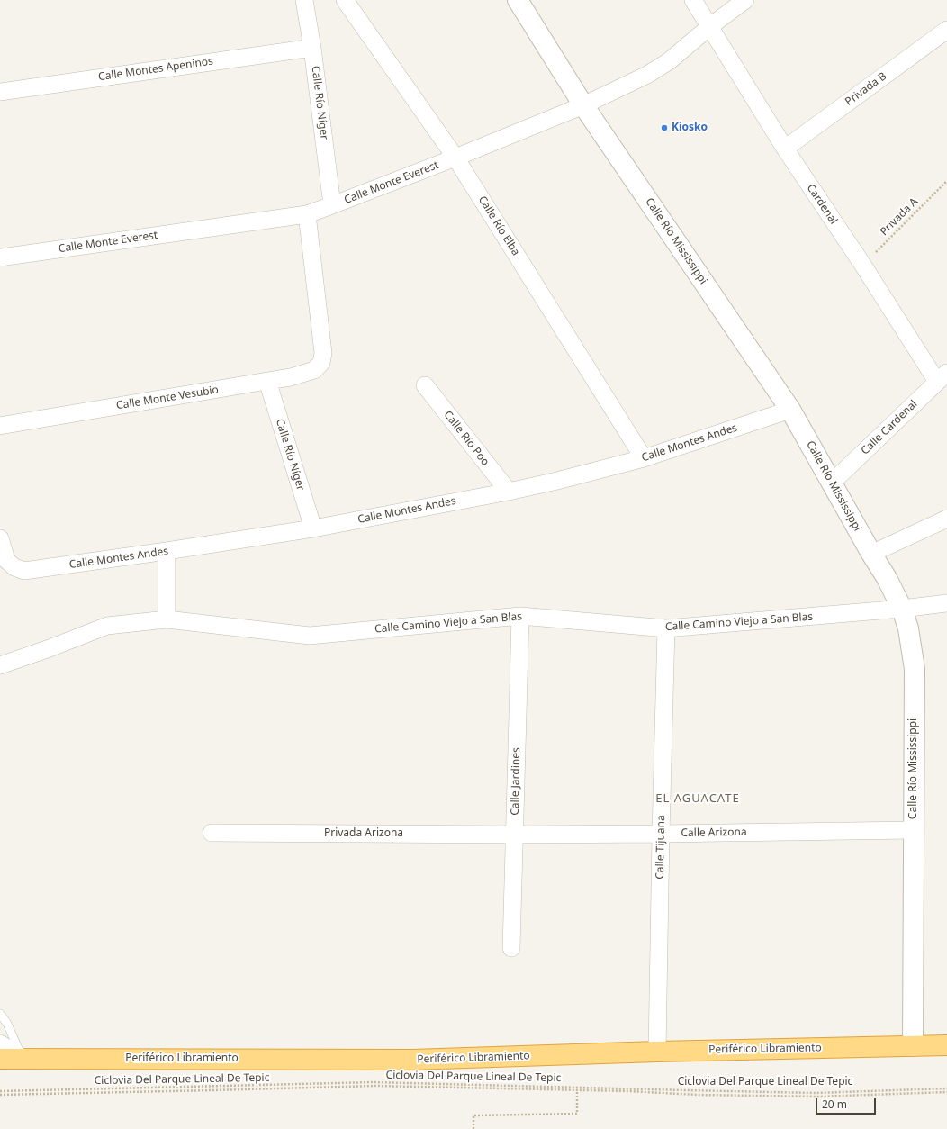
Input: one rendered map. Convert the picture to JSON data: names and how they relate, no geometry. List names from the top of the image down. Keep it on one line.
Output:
{"streets":{"highway":["Periférico Libramiento"],"street":["Calle Montes Apeninos","Privada B","Calle Río Níger","Calle Monte Everest","Cardenal","Calle Río Elba","Calle Río Mississippi","Calle Monte Vesubio","Calle Cardenal","Calle Río Poo","Calle Montes Andes","Calle Camino Viejo a San Blas","Calle Jardines","Calle Arizona","Privada Arizona","Calle Tijuana"],"path":["Privada A","Ciclovia Del Parque Lineal De Tepic"]},"crossings":[["Calle Montes Apeninos","Calle Río Níger"],["Privada B","Cardenal"],["Calle Río Níger","Calle Monte Everest"],["Calle Río Níger","Calle Monte Vesubio"],["Calle Río Níger","Calle Montes Andes"],["Calle Monte Everest","Cardenal"],["Calle Monte Everest","Calle Río Elba"],["Calle Monte Everest","Calle Río Mississippi"],["Calle Monte Everest","Calle Monte Vesubio"],["Cardenal","Privada A"],["Cardenal","Calle Cardenal"],["Calle Río Elba","Calle Montes Andes"],["Calle Río Mississippi","Calle Cardenal"],["Calle Río Mississippi","Calle Montes Andes"],["Calle Río Mississippi","Calle Camino Viejo a San Blas"],["Calle Río Mississippi","Calle Arizona"],["Calle Río Mississippi","Periférico Libramiento"],["Calle Río Poo","Calle Montes Andes"],["Calle Camino Viejo a San Blas","Calle Jardines"],["Calle Camino Viejo a San Blas","Calle Tijuana"],["Calle Jardines","Calle Arizona"],["Calle Jardines","Privada Arizona"],["Calle Arizona","Privada Arizona"],["Calle Arizona","Calle Tijuana"],["Calle Tijuana","Periférico Libramiento"]],"districts":["EL AGUACATE"],"places":["Kiosko"],"scale_bar":"20 m"}
